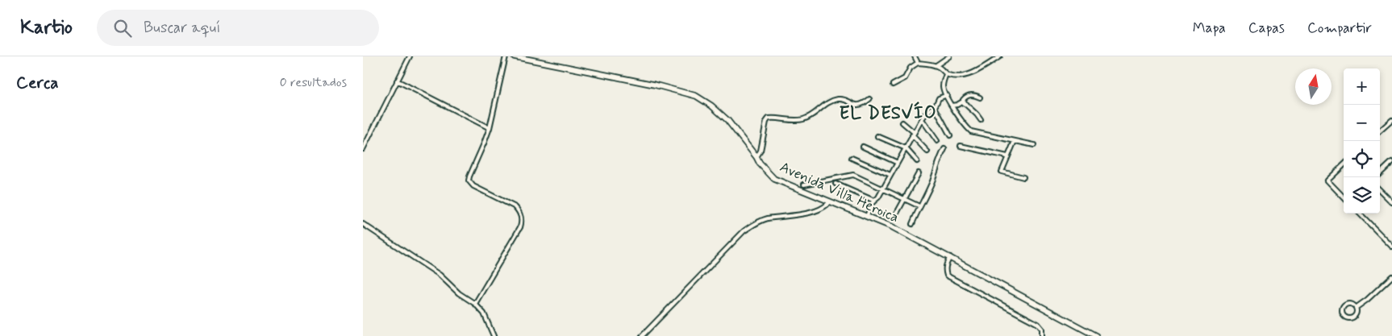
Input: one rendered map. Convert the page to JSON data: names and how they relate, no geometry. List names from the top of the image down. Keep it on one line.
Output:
{"streets":{"main road":["Avenida Villa Heroica"]},"districts":["EL DESVÍO"],"north":"top","page":{"header":"Kartio","search":"Buscar aquí","nav":["Mapa","Capas","Compartir"],"heading":["Cerca","0 resultados"],"map_buttons":["+","−"]}}
